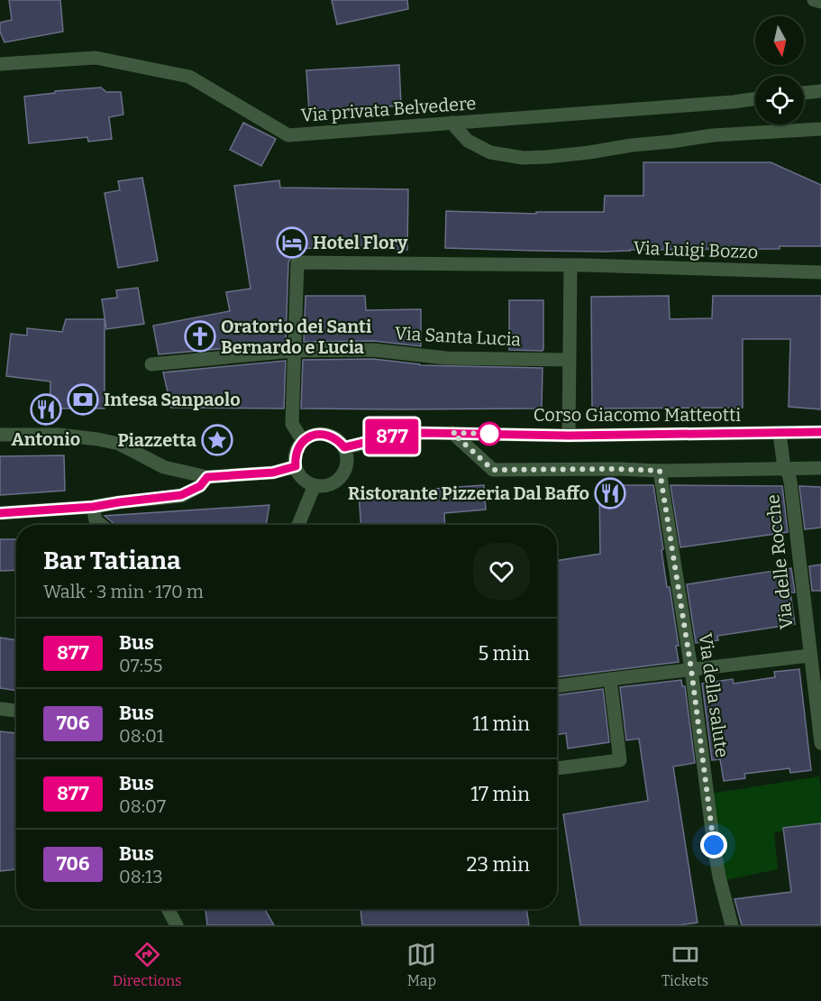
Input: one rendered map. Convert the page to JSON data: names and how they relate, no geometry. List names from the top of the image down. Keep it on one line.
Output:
{"streets":{"street":["Via privata Belvedere","Via Luigi Bozzo","Via Santa Lucia","Corso Giacomo Matteotti","Via delle Rocche","Via della salute"]},"crossings":[["Via Luigi Bozzo","Via Santa Lucia"],["Corso Giacomo Matteotti","Via delle Rocche"]],"places":{"hotel":["Hotel Flory"],"church":["Oratorio dei Santi Bernardo e Lucia"],"bank":["Intesa Sanpaolo"],"restaurant":["Antonio","Ristorante Pizzeria Dal Baffo"],"place":["Piazzetta"]},"lines":["bus line 877"],"north":"bottom","page":{"on_map":"877","heading":["Bar Tatiana","Walk · 3 min · 170 m"],"list":[{"mark":"877","name":"Bus","note":"07:55","value":"5 min"},{"mark":"706","name":"Bus","note":"08:01","value":"11 min"},{"mark":"877","name":"Bus","note":"08:07","value":"17 min"},{"mark":"706","name":"Bus","note":"08:13","value":"23 min"}],"tabs":["Directions","Map","Tickets"]}}
